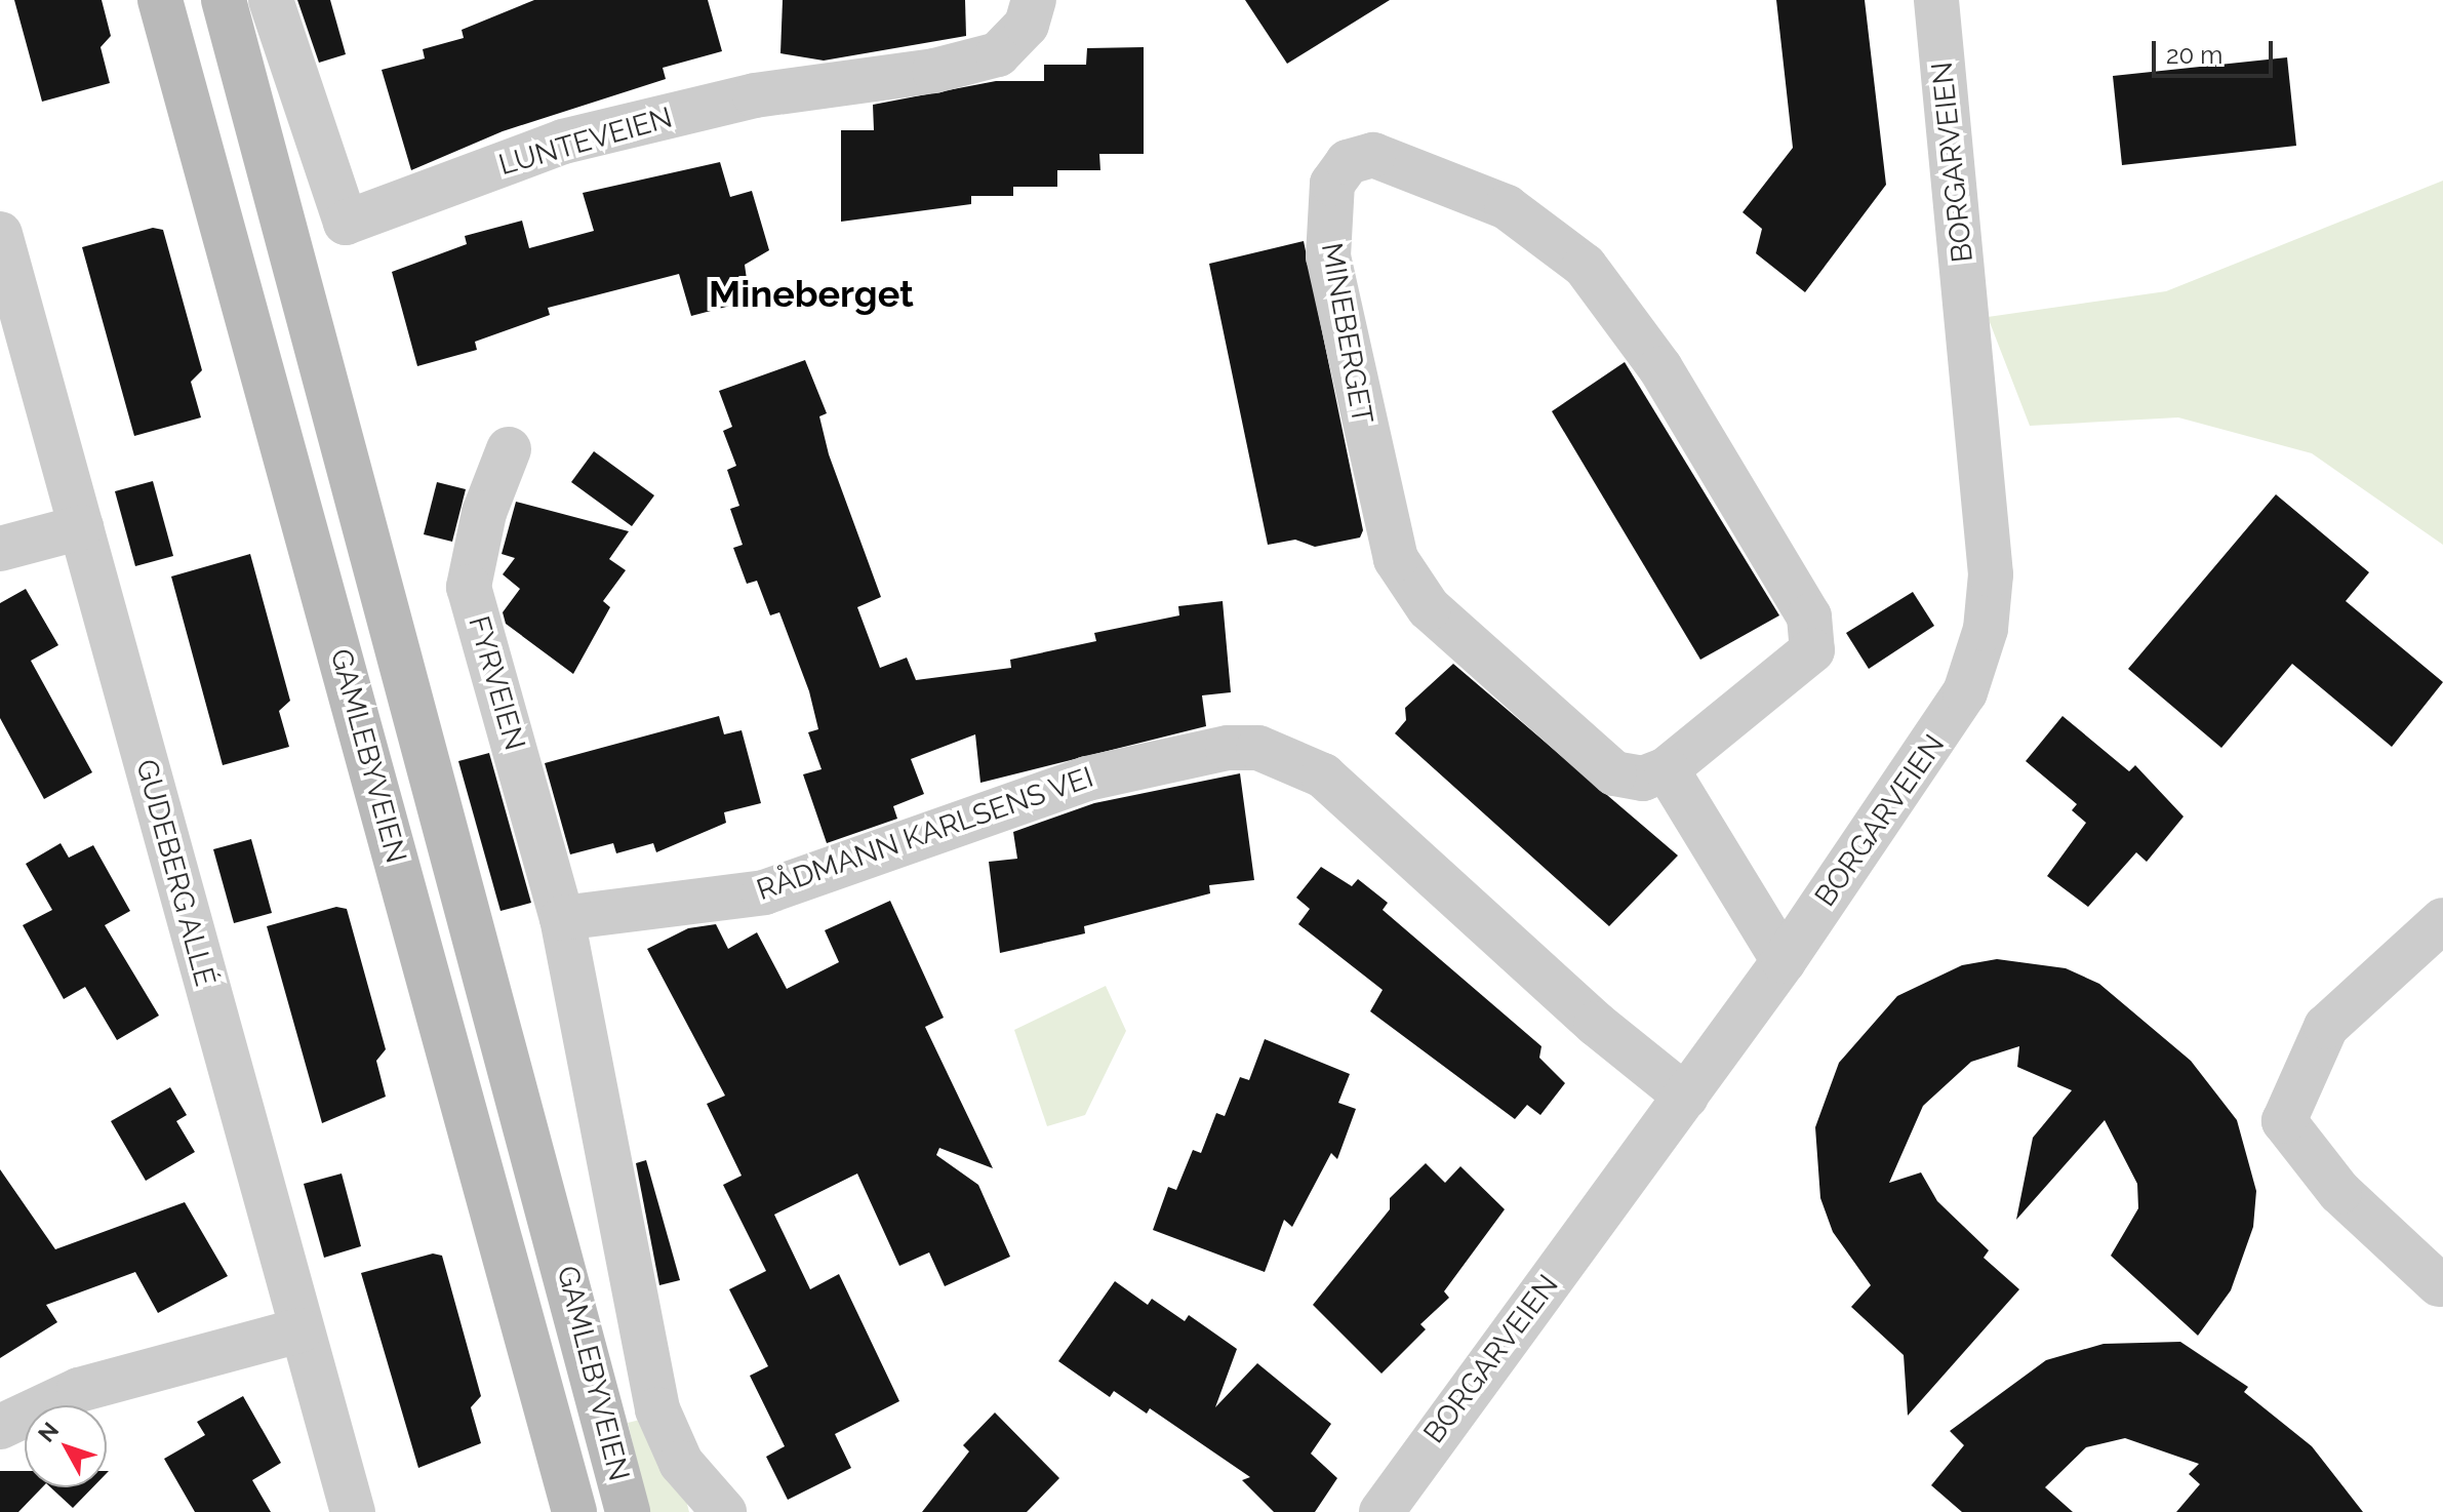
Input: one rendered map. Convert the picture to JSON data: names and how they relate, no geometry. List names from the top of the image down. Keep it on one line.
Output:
{"streets":{"street":["LUNTEVEIEN","BORGARVEIEN","MINEBERGET","FYRVEIEN","GAMLEBYVEIEN","RÅDMANN KARLSENS VEI","GUDEBERG ALLÉ"]},"crossings":[["BORGARVEIEN","RÅDMANN KARLSENS VEI"],["FYRVEIEN","RÅDMANN KARLSENS VEI"]],"districts":["Mineberget"],"scale_bar":"20 m","north":"top left"}
